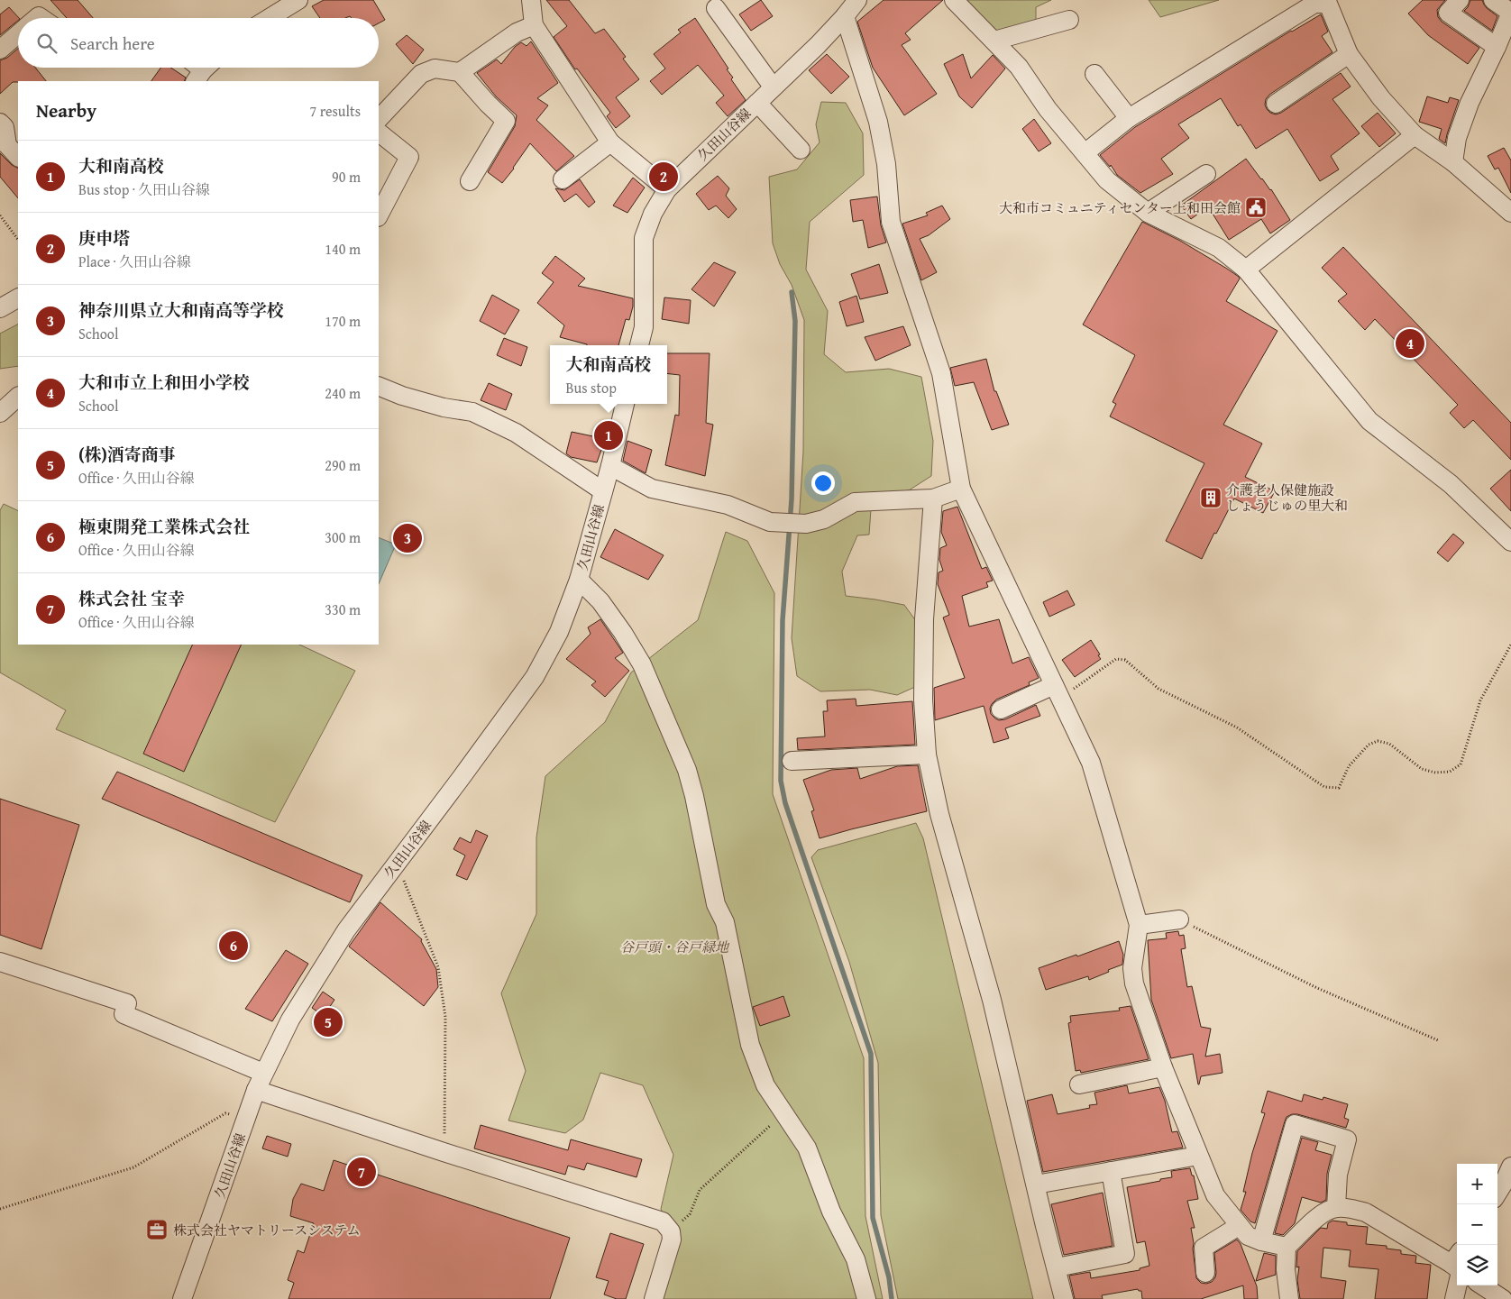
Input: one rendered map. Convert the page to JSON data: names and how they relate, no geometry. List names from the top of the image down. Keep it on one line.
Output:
{"streets":{"street":["久田山谷線"]},"parks":["谷戸頭・谷戸緑地"],"places":{"public building":["大和市コミュニティセンター上和田会館"],"building":["介護老人保健施設 しょうじゅの里大和"],"office":["株式会社ヤマトリースシステム"]},"page":{"search":"Search here","heading":["Nearby","7 results"],"list":[{"mark":"1","name":"大和南高校","note":"Bus stop · 久田山谷線","value":"90 m"},{"mark":"2","name":"庚申塔","note":"Place · 久田山谷線","value":"140 m"},{"mark":"3","name":"神奈川県立大和南高等学校","note":"School","value":"170 m"},{"mark":"4","name":"大和市立上和田小学校","note":"School","value":"240 m"},{"mark":"5","name":"(株)酒寄商事","note":"Office · 久田山谷線","value":"290 m"},{"mark":"6","name":"極東開発工業株式会社","note":"Office · 久田山谷線","value":"300 m"},{"mark":"7","name":"株式会社 宝幸","note":"Office · 久田山谷線","value":"330 m"}],"pins":["2","4","1","3","6","5","7"],"popup":["大和南高校","Bus stop"],"map_buttons":["+","−"]}}
